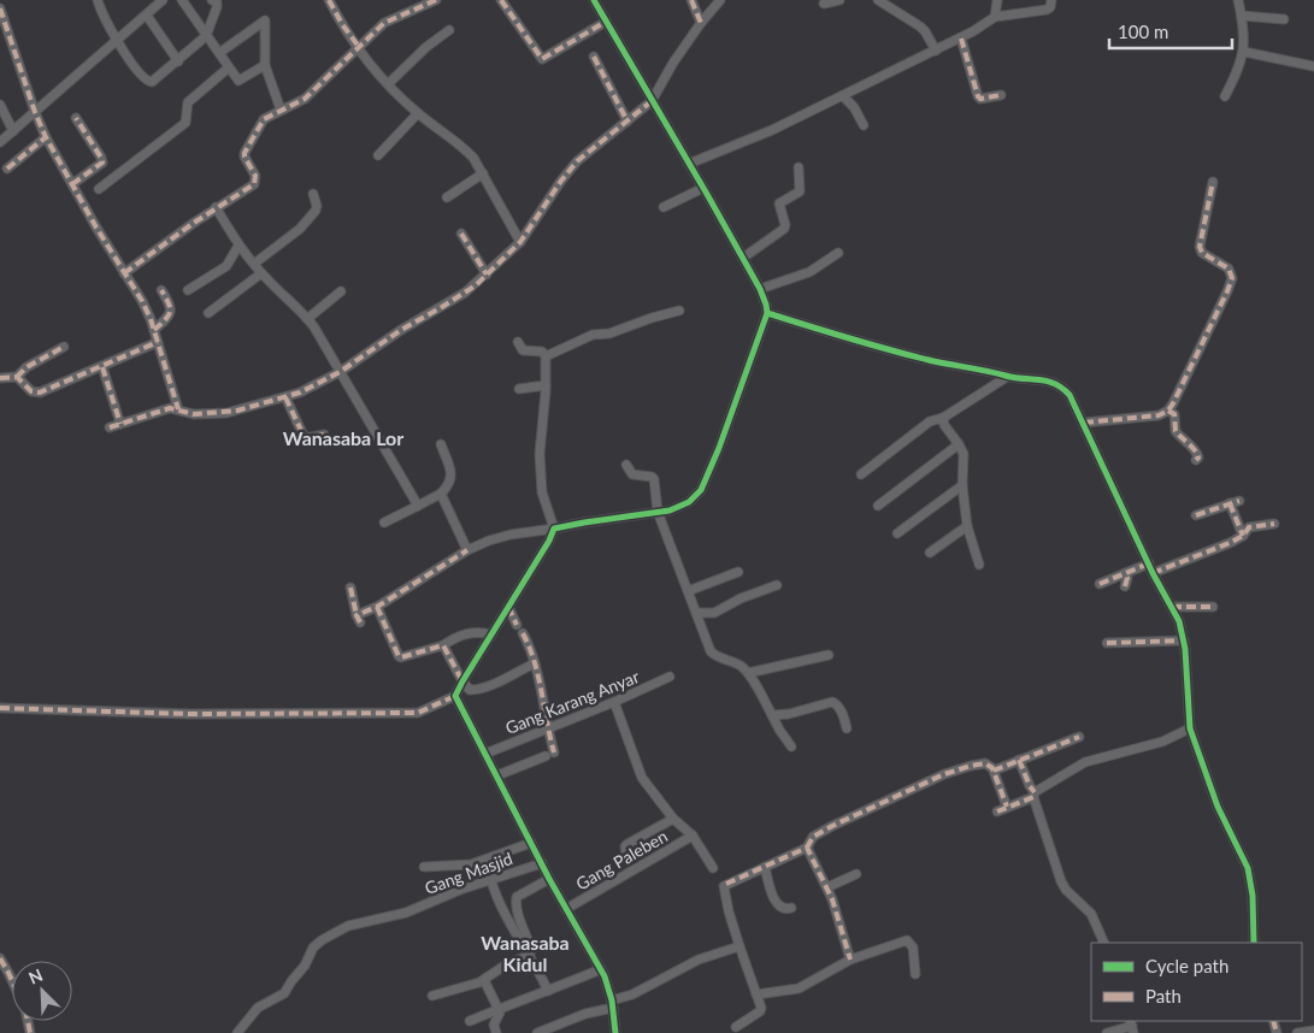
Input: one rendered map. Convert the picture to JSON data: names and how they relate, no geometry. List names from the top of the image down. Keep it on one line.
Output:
{"streets":{"street":["Gang Karang Anyar","Gang Paleben","Gang Masjid"]},"districts":["Wanasaba Lor","Wanasaba Kidul"],"legend":["Cycle path","Path"],"scale_bar":"100 m","north":"top left"}
